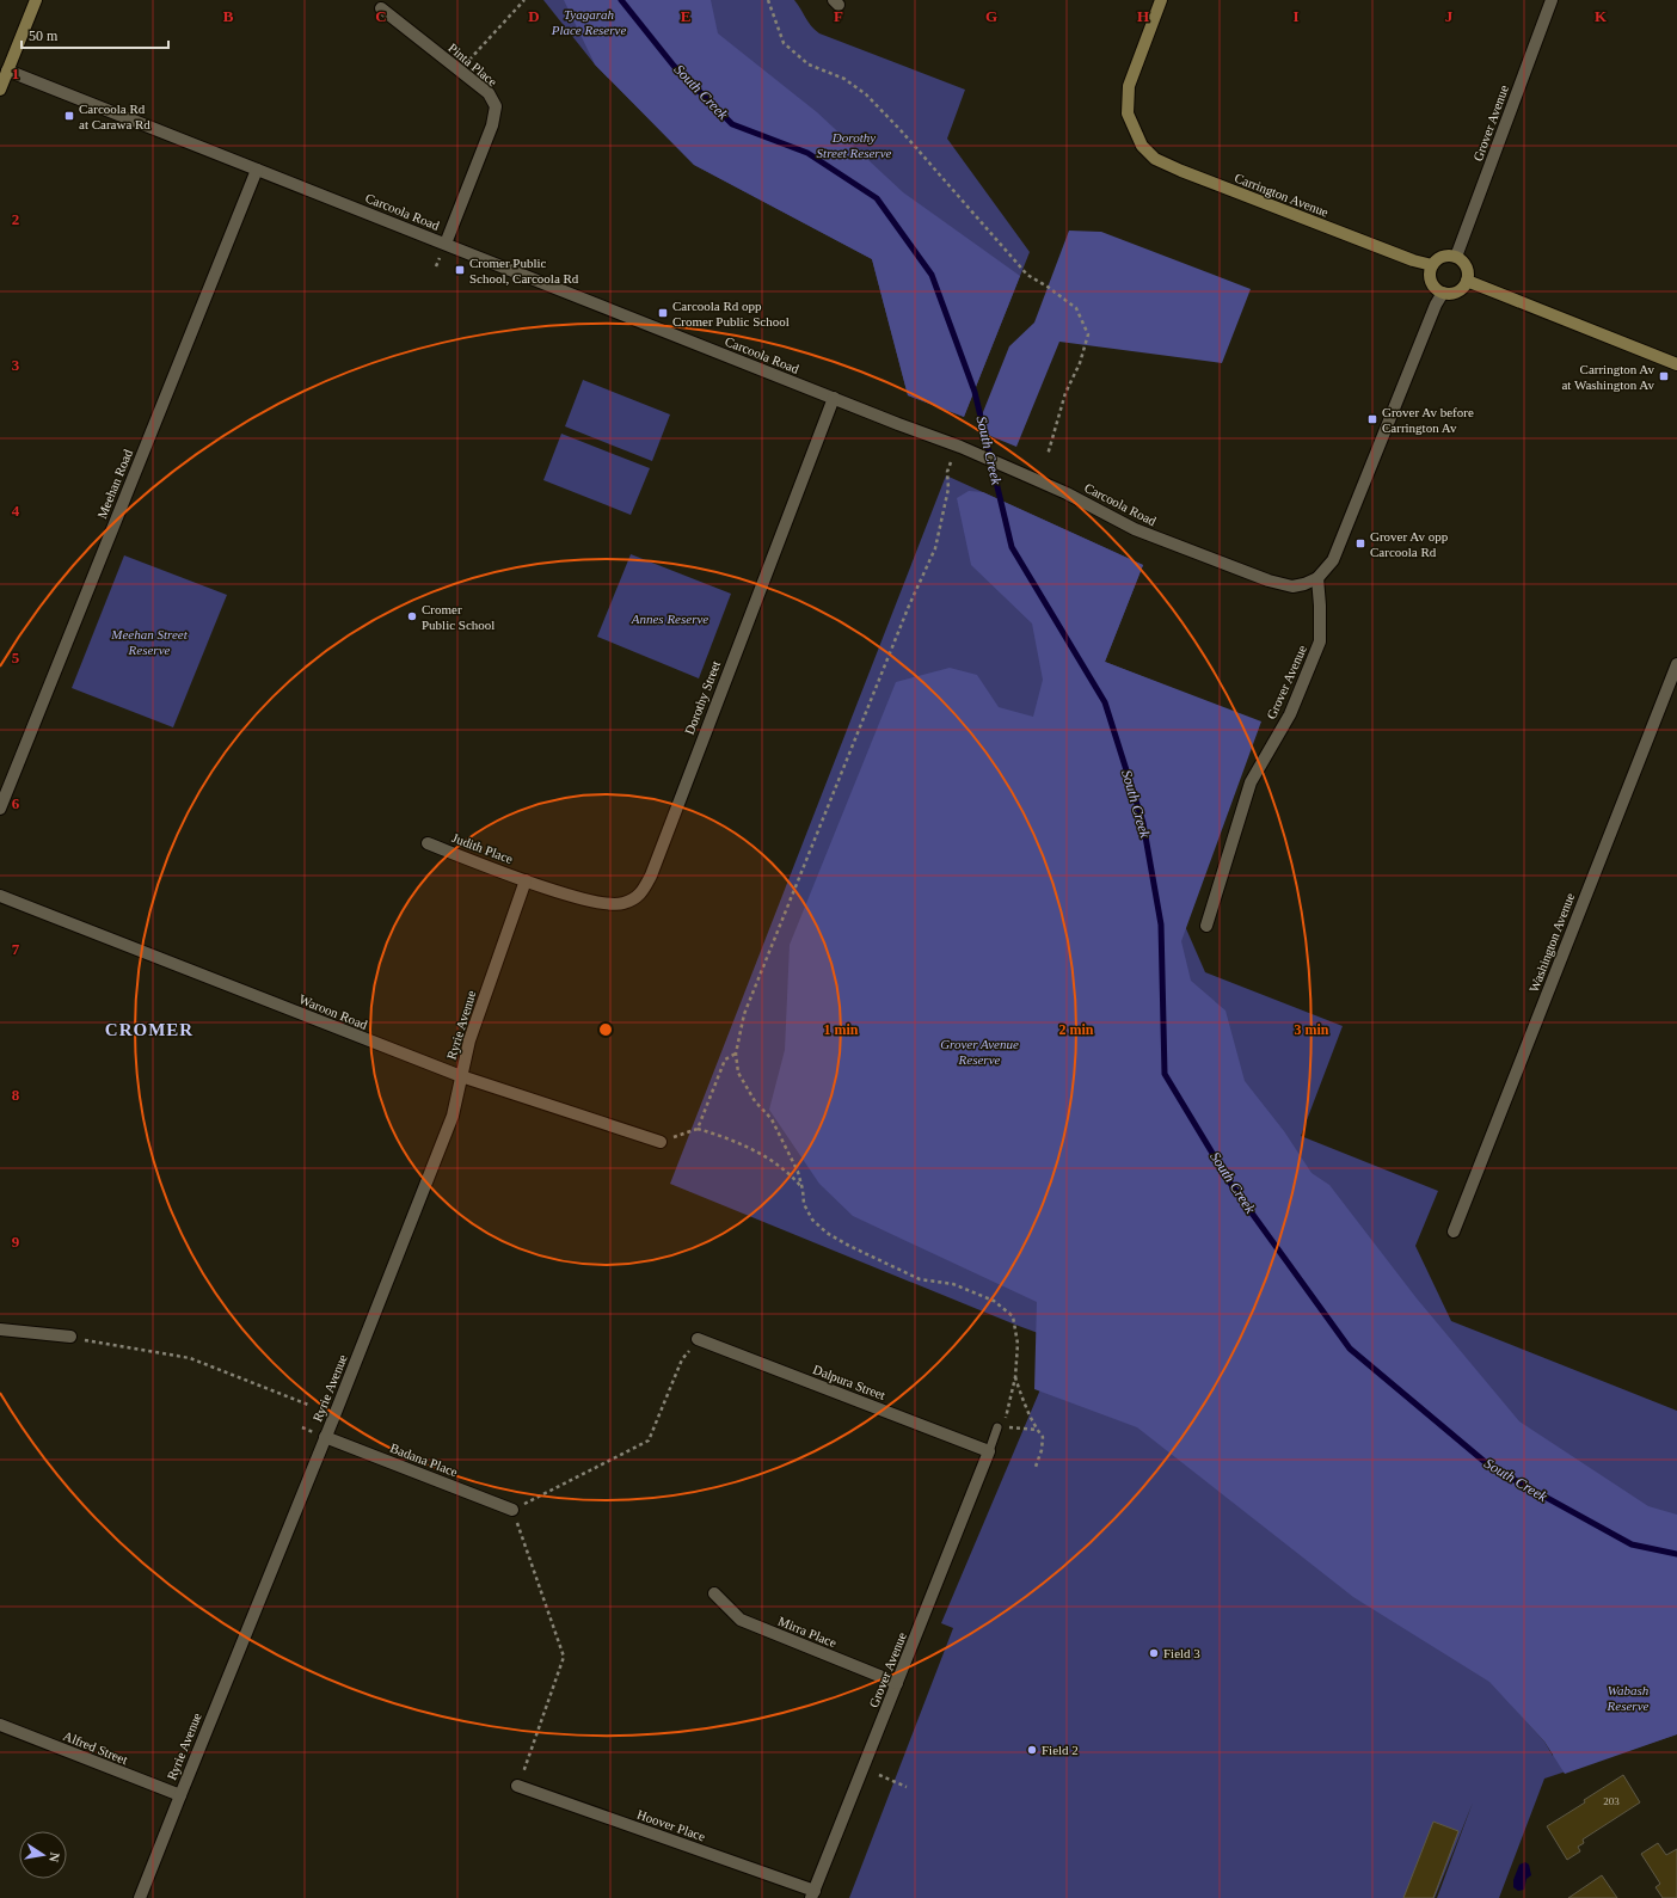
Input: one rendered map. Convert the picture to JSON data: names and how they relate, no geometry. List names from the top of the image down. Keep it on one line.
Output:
{"streets":{"street":["Pinta Place","Grover Avenue","Carrington Avenue","Carcoola Road","Meehan Road","Dorothy Street","Judith Place","Washington Avenue","Waroon Road","Ryrie Avenue","Dalpura Street","Badana Place","Mirra Place","Alfred Street","Hoover Place"]},"crossings":[["Pinta Place","Carcoola Road"],["Grover Avenue","Carrington Avenue"],["Grover Avenue","Carcoola Road"],["Grover Avenue","Dalpura Street"],["Grover Avenue","Mirra Place"],["Grover Avenue","Hoover Place"],["Carcoola Road","Meehan Road"],["Carcoola Road","Dorothy Street"],["Dorothy Street","Judith Place"],["Dorothy Street","Ryrie Avenue"],["Judith Place","Ryrie Avenue"],["Waroon Road","Ryrie Avenue"],["Ryrie Avenue","Badana Place"],["Ryrie Avenue","Alfred Street"]],"districts":["CROMER"],"water":["South Creek"],"parks":["Tyagarah Place Reserve","Dorothy Street Reserve","Annes Reserve","Meehan Street Reserve","Grover Avenue Reserve","Wabash Reserve"],"places":{"transit":["Carcoola Rd at Carawa Rd","Cromer Public School, Carcoola Rd","Carcoola Rd opp Cromer Public School","Carrington Av at Washington Av","Grover Av before Carrington Av","Grover Av opp Carcoola Rd"],"other":["Cromer Public School","Field 3","Field 2"]},"house_numbers":["203"],"scale_bar":"50 m","north":"right","grid":{"columns":["B","C","D","E","F","G","H","I","J","K"],"rows":["1","2","3","4","5","6","7","8","9"]},"rings":["1 min","2 min","3 min"]}
